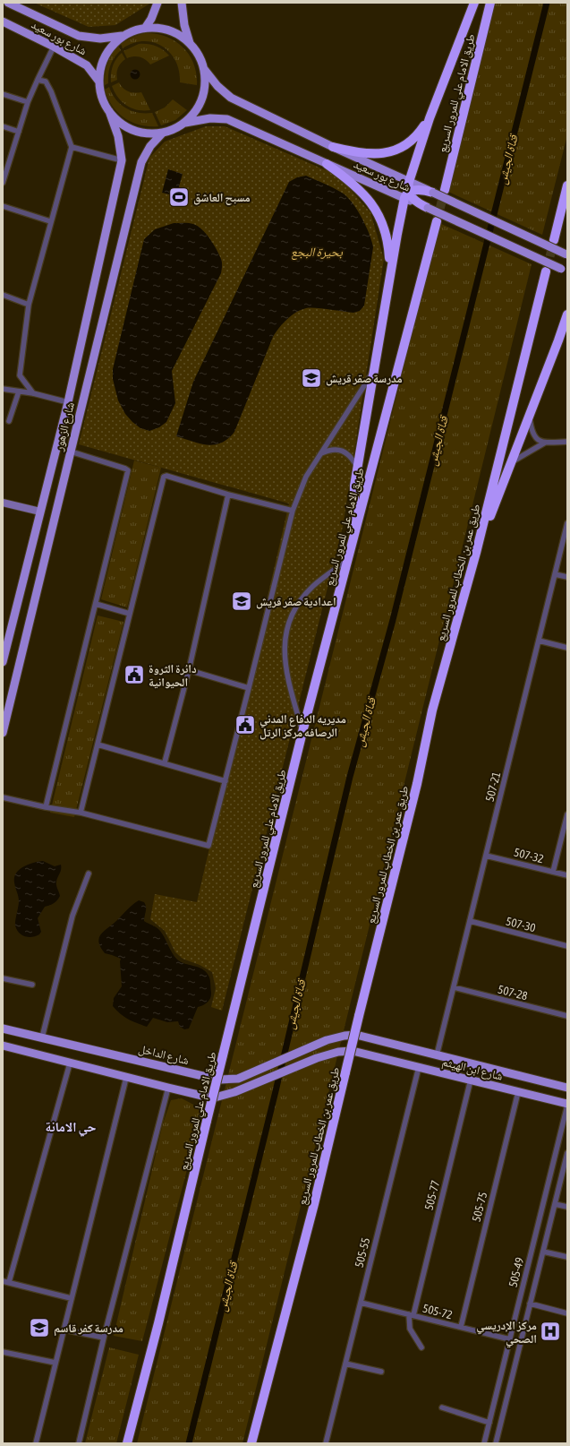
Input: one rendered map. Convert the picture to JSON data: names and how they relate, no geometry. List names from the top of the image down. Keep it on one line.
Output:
{"streets":{"highway":["طريق الامام علي للمرور السريع","طريق عمر بن الخطاب للمرور السريع"],"main road":["شارع بور سعيد","شارع الزهور","شارع الداخل","شارع ابن الهيثم"],"street":["507-21","507-32","507-30","507-28","505-77","505-75","505-55","505-49","505-72"]},"crossings":[["شارع بور سعيد","شارع الزهور"],["507-21","507-32"],["507-21","507-30"],["507-21","507-28"],["507-21","شارع ابن الهيثم"],["شارع الداخل","شارع ابن الهيثم"],["شارع ابن الهيثم","505-77"],["شارع ابن الهيثم","505-75"],["شارع ابن الهيثم","505-55"],["شارع ابن الهيثم","505-49"],["505-77","505-72"],["505-75","505-72"],["505-55","505-72"],["505-49","505-72"]],"districts":["حي الامانة"],"water":["قناة الجيش","بحيرة البجع"],"places":{"sports":["مسبح العاشق"],"school or university":["مدرسة صقر قريش","اعدادية صقر قريش","مدرسة كفر قاسم"],"public building":["دائرة الثروة الحيوانية","مديريه الدفاع المدني الرصافه مركز الرتل"],"hospital":["مركز الإدريسي الصحي"]}}
